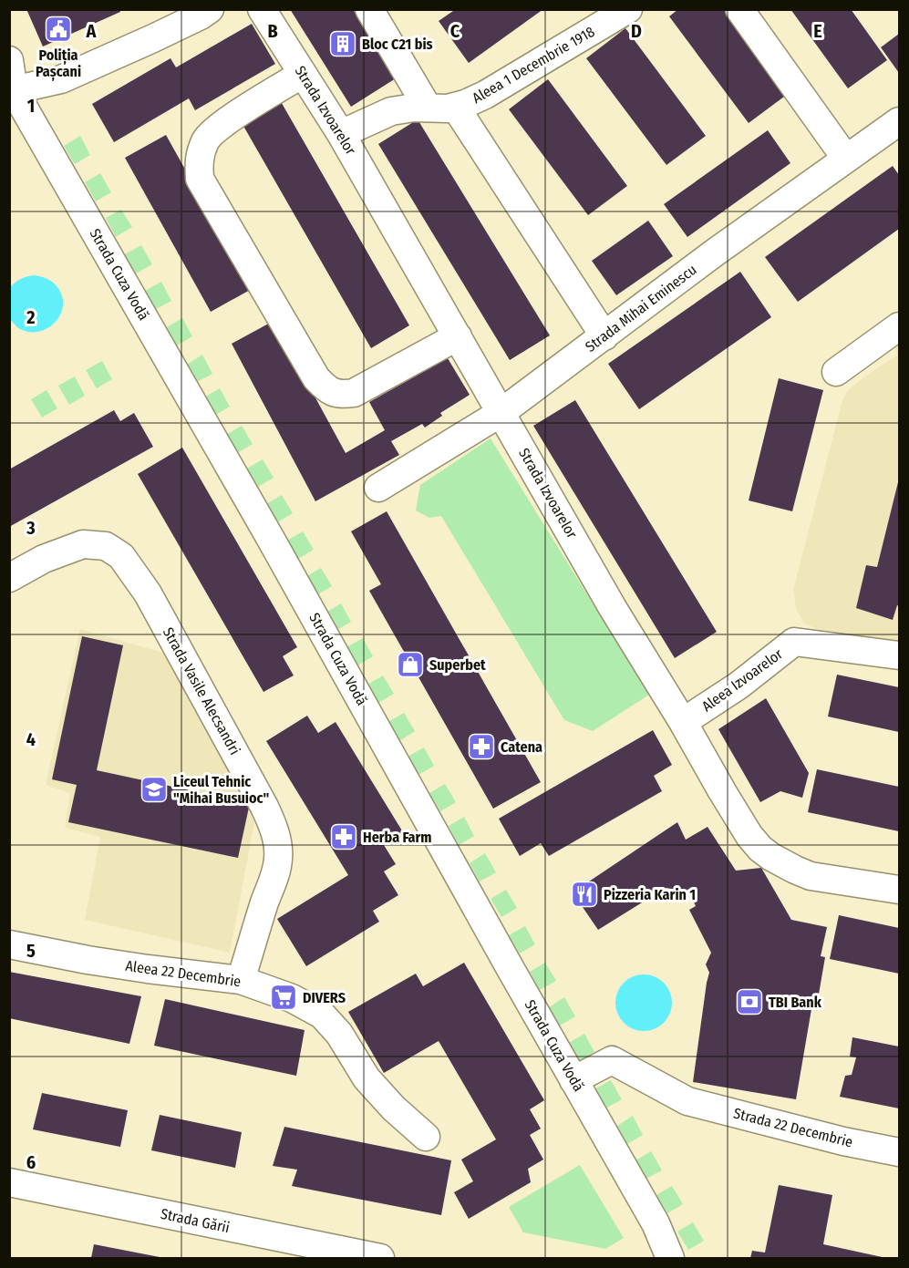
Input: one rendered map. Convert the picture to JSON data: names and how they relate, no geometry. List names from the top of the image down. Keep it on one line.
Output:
{"streets":{"street":["Aleea 1 Decembrie 1918","Strada Izvoarelor","Strada Cuza Vodă","Strada Mihai Eminescu","Aleea Izvoarelor","Strada Vasile Alecsandri","Aleea 22 Decembrie","Strada 22 Decembrie","Strada Gării"]},"crossings":[["Aleea 1 Decembrie 1918","Strada Izvoarelor"],["Strada Izvoarelor","Strada Mihai Eminescu"],["Strada Izvoarelor","Aleea Izvoarelor"],["Strada Cuza Vodă","Strada 22 Decembrie"],["Strada Vasile Alecsandri","Aleea 22 Decembrie"]],"places":{"public building":["Poliția Pașcani"],"building":["Bloc C21 bis"],"shop":["Superbet"],"pharmacy":["Catena","Herba Farm"],"school or university":["Liceul Tehnic \"Mihai Busuioc\""],"restaurant":["Pizzeria Karin 1"],"supermarket":["DIVERS"],"bank":["TBI Bank"]},"grid":{"columns":["A","B","C","D","E"],"rows":["1","2","3","4","5","6"]}}
